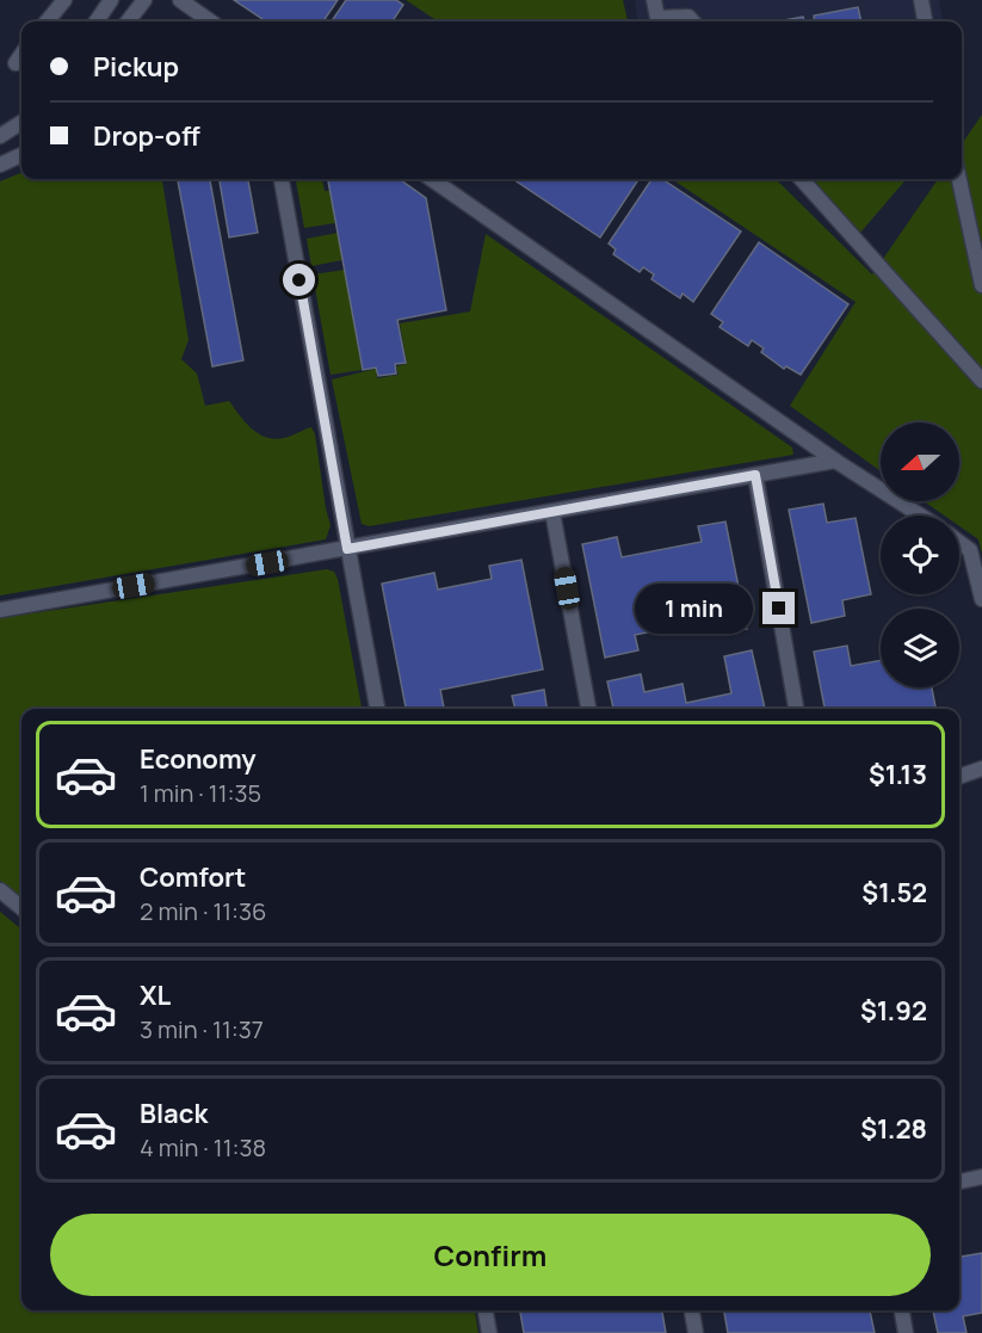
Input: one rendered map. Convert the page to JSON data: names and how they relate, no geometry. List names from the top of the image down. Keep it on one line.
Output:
{"north":"left","page":{"banner":["Pickup","Drop-off"],"bubble":"1 min","list":[{"name":"Economy","note":"1 min · 11:35","value":"$1.13"},{"name":"Comfort","note":"2 min · 11:36","value":"$1.52"},{"name":"XL","note":"3 min · 11:37","value":"$1.92"},{"name":"Black","note":"4 min · 11:38","value":"$1.28"}],"buttons":"Confirm"}}
